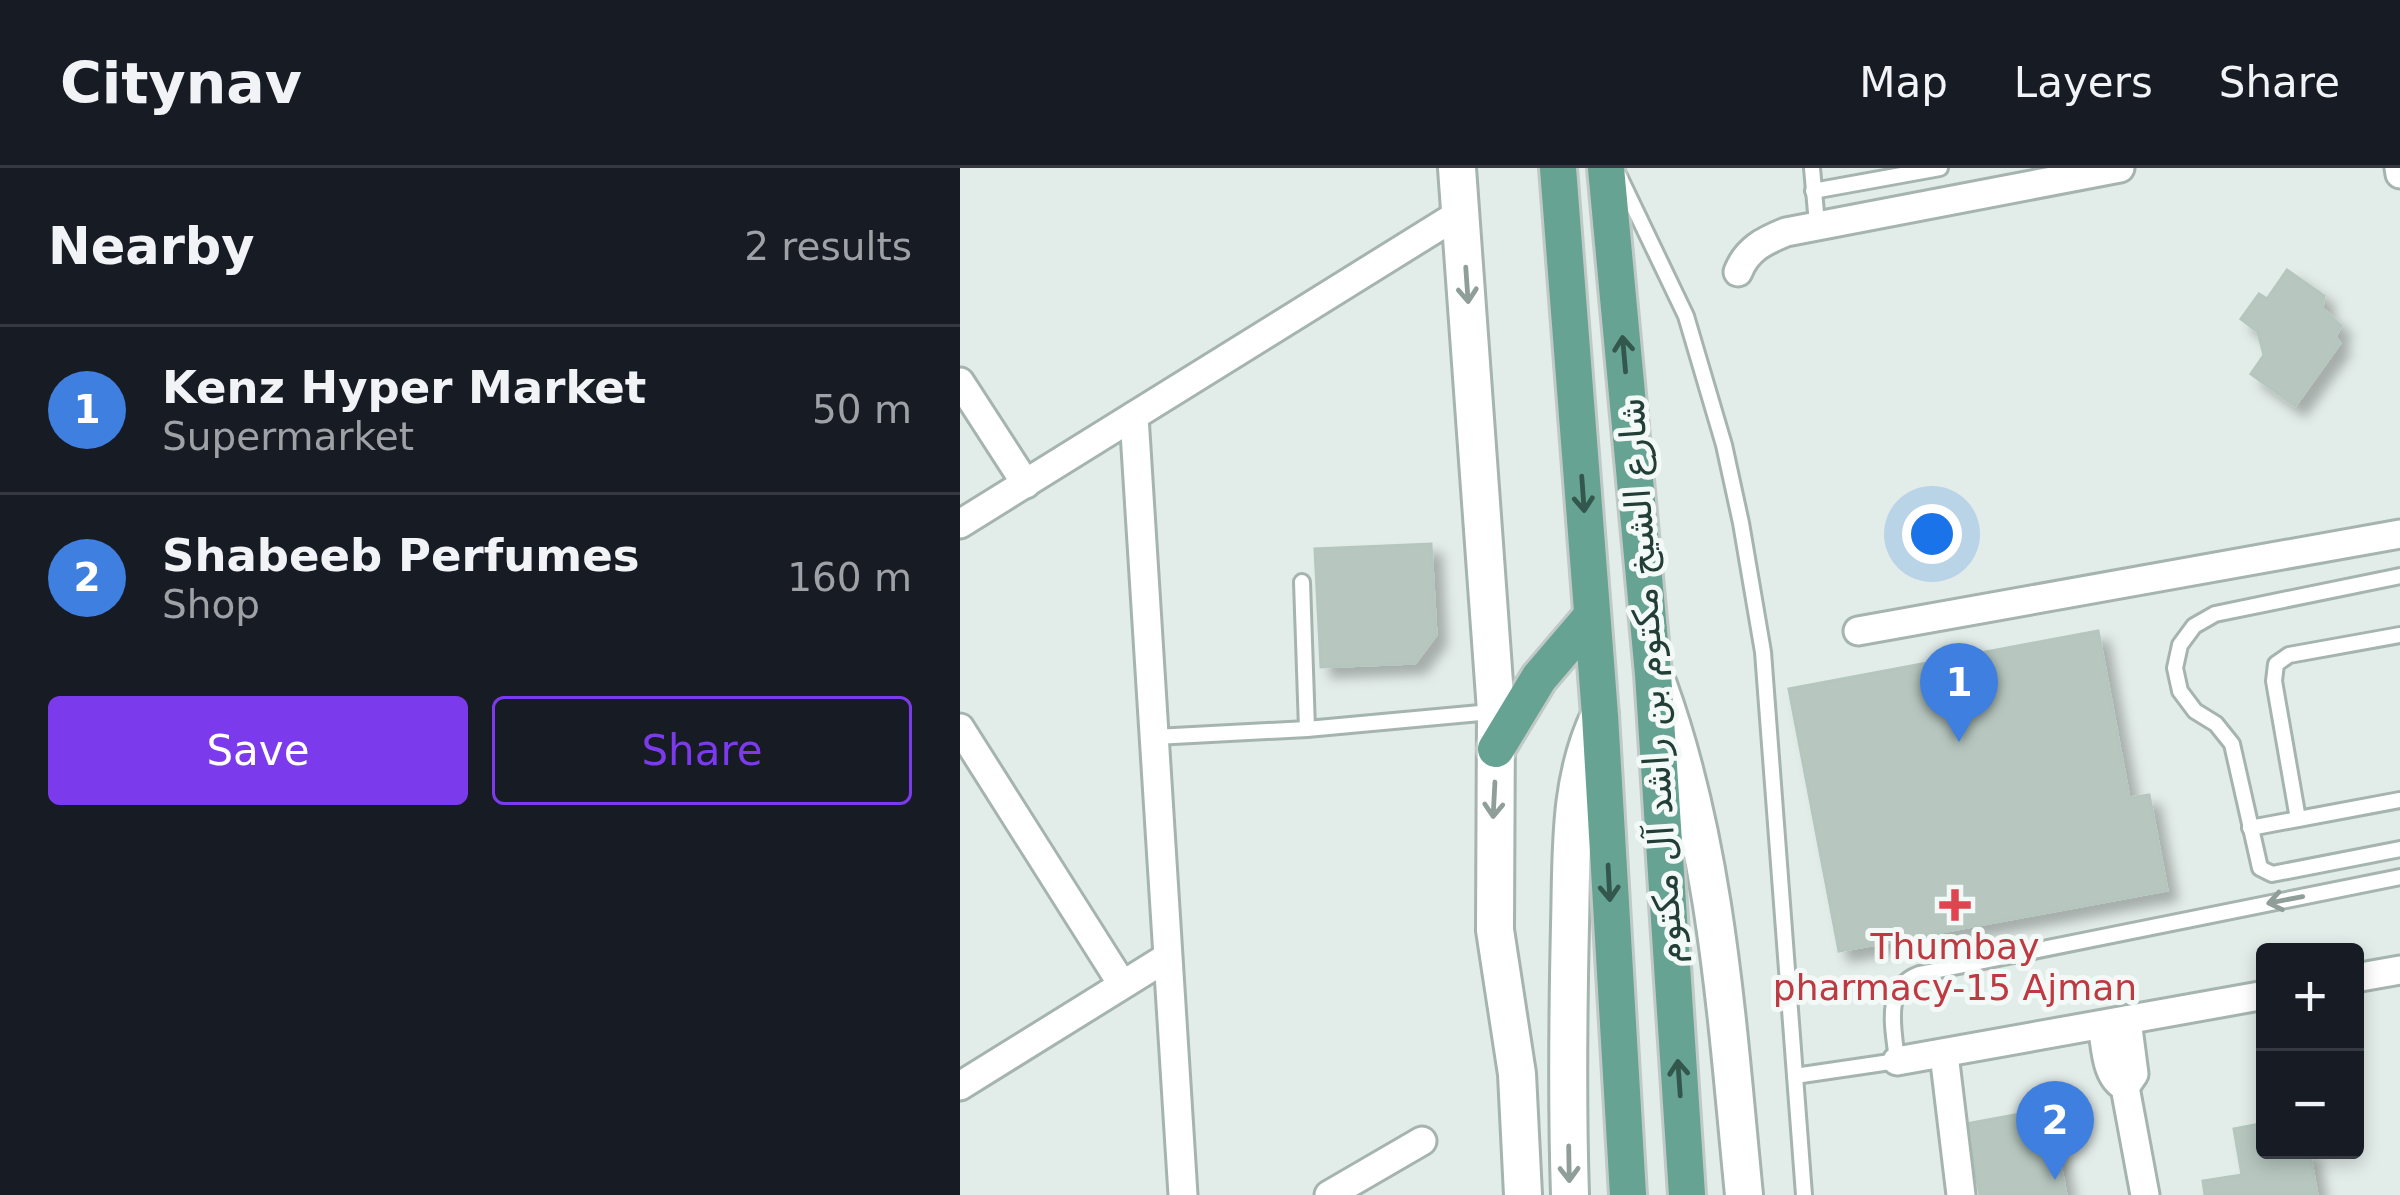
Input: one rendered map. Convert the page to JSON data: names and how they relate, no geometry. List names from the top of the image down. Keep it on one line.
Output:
{"streets":{"main road":["شارع الشيخ مكتوم بن راشد آل مكتوم"]},"places":{"health":["Thumbay pharmacy-15 Ajman"]},"page":{"header":"Citynav","nav":["Map","Layers","Share"],"heading":["Nearby","2 results"],"list":[{"mark":"1","name":"Kenz Hyper Market","note":"Supermarket","value":"50 m"},{"mark":"2","name":"Shabeeb Perfumes","note":"Shop","value":"160 m"}],"pins":["1","2"],"buttons":["Save","Share"],"map_buttons":["+","−"]}}
